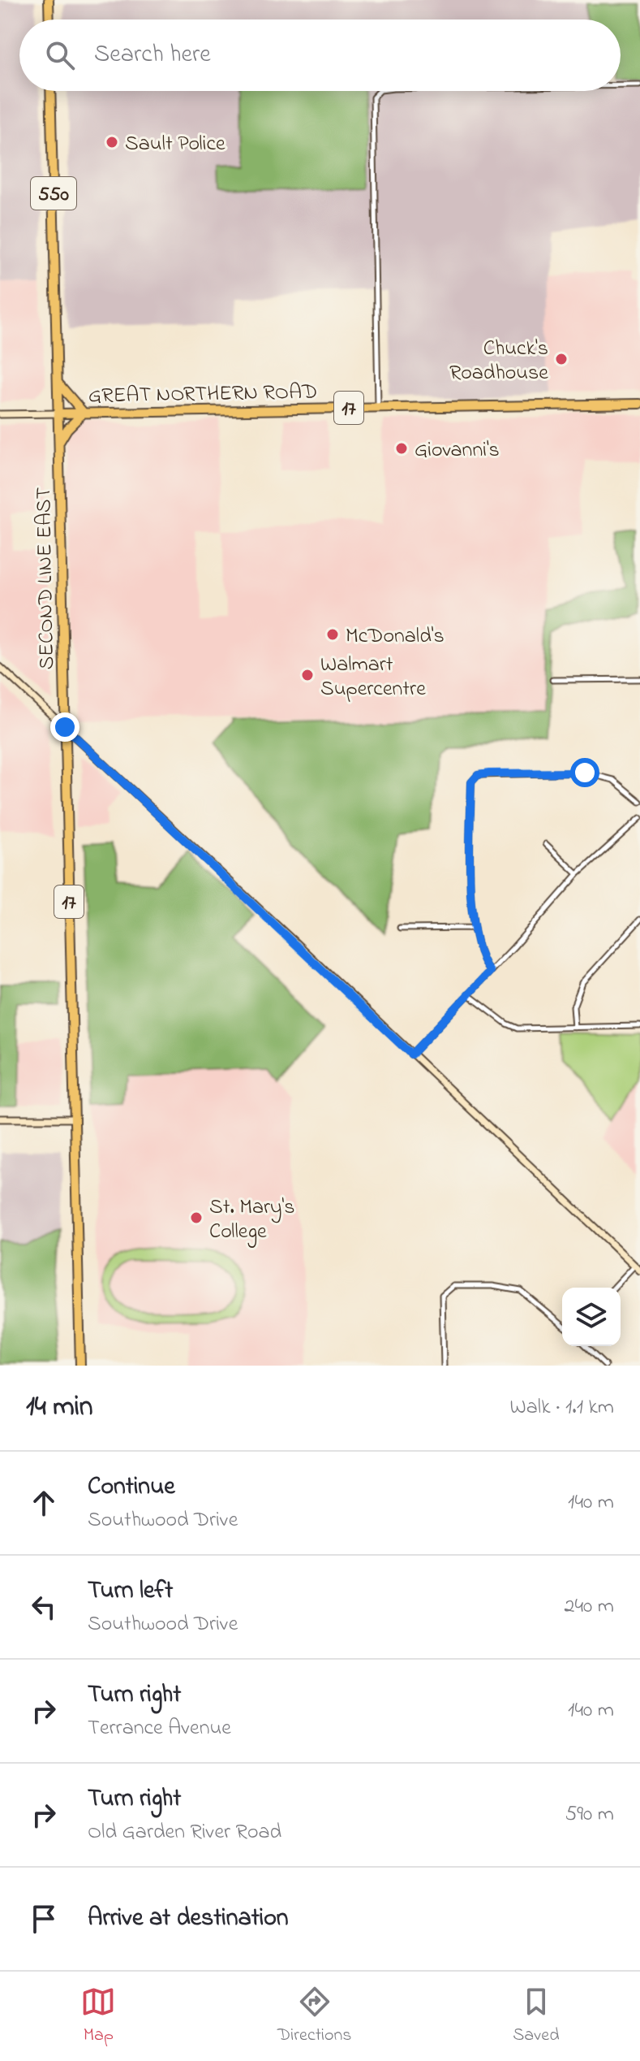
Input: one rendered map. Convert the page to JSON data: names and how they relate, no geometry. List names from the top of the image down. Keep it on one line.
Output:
{"streets":{"highway":["550","GREAT NORTHERN ROAD","17","SECOND LINE EAST"]},"crossings":[["GREAT NORTHERN ROAD","SECOND LINE EAST"]],"places":["Sault Police","Chuck's Roadhouse","Giovanni's","McDonald's","Walmart Supercentre","St. Mary's College"],"page":{"search":"Search here","heading":["14 min","Walk · 1.1 km"],"list":[["Continue","Southwood Drive","140 m"],["Turn left","Southwood Drive","240 m"],["Turn right","Terrance Avenue","140 m"],["Turn right","Old Garden River Road","590 m"],"Arrive at destination"],"nav":["Map","Directions","Saved"]}}
